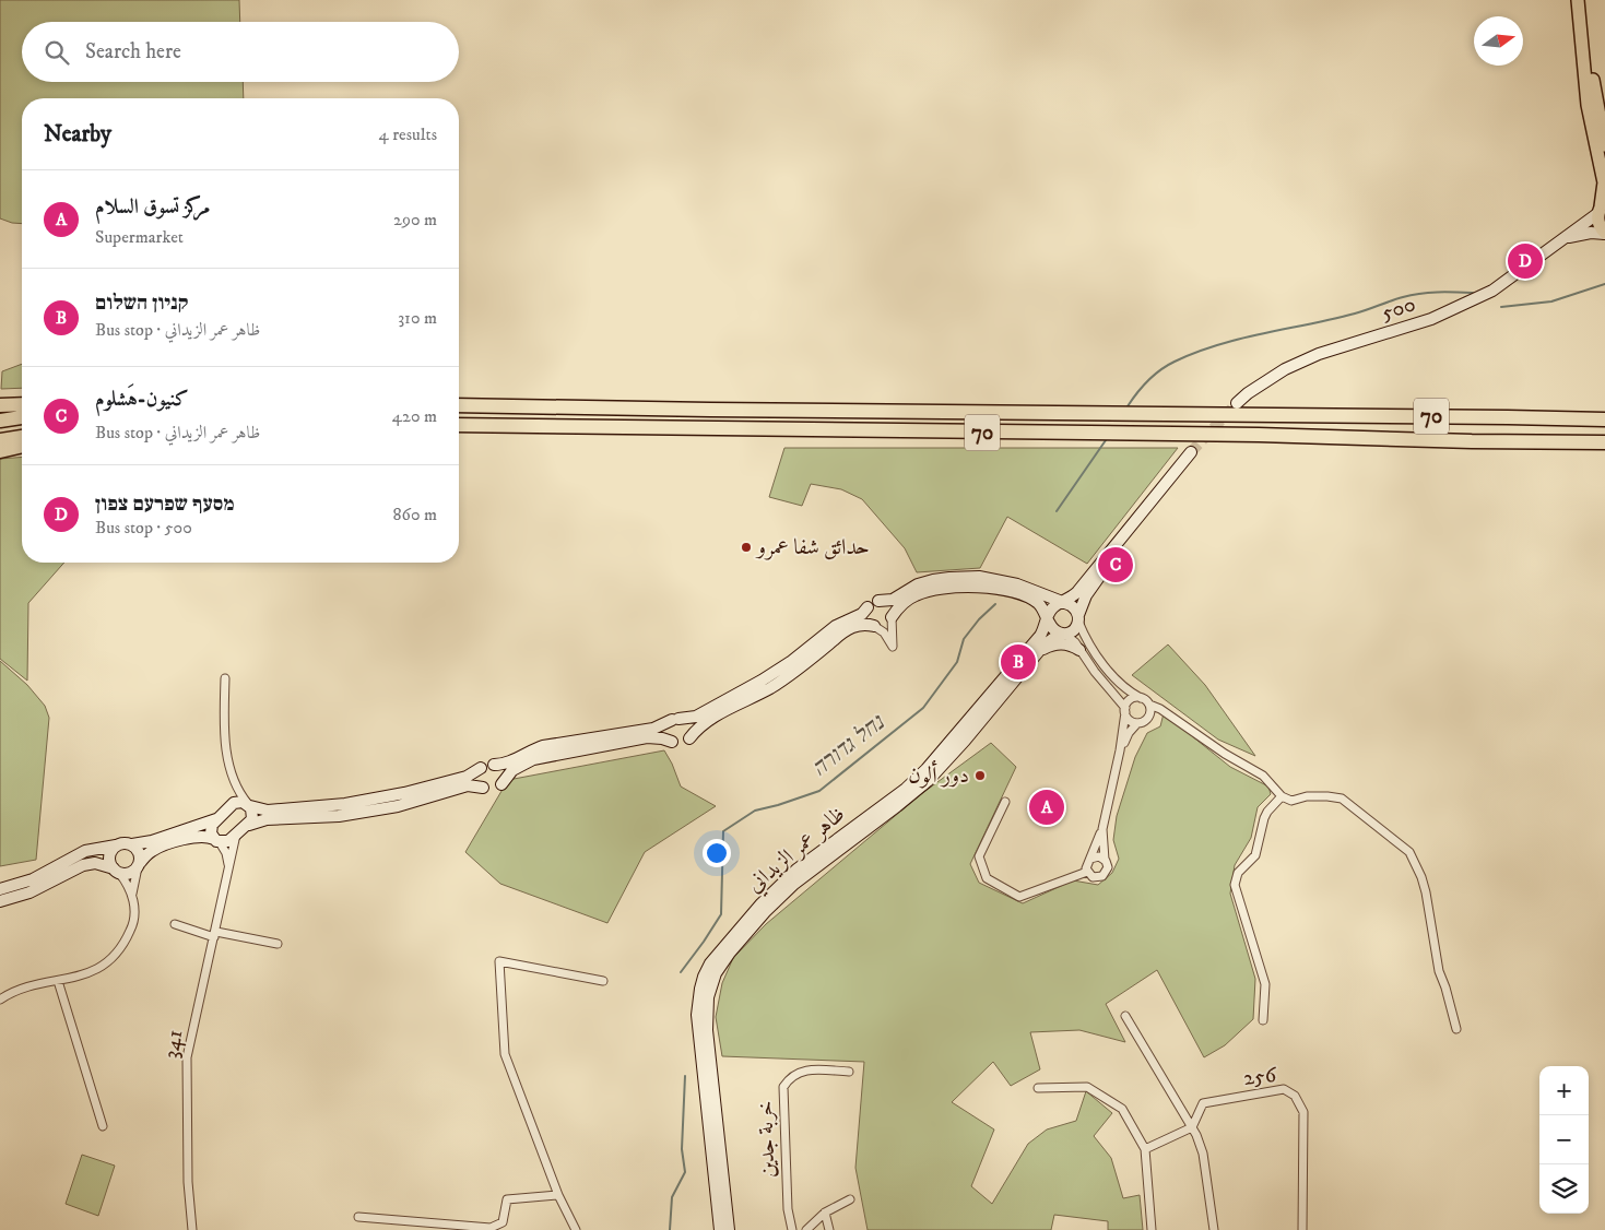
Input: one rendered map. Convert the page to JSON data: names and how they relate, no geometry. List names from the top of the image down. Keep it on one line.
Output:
{"streets":{"highway":["70"],"street":["500","ظاهر عمر الزيداني","341","256","خربة جدين"]},"water":["נחל גדורה"],"places":["حدائق شفا عمرو","دور ألون"],"north":"right","page":{"search":"Search here","heading":["Nearby","4 results"],"list":[{"mark":"A","name":"مركز تسوق السلام","note":"Supermarket","value":"290 m"},{"mark":"B","name":"קניון השלום","note":"Bus stop · ظاهر عمر الزيداني","value":"310 m"},{"mark":"C","name":"كنيون-هَشلوم","note":"Bus stop · ظاهر عمر الزيداني","value":"420 m"},{"mark":"D","name":"מסעף שפרעם צפון","note":"Bus stop · 500","value":"860 m"}],"pins":["D","C","B","A"],"map_buttons":["+","−"]}}
